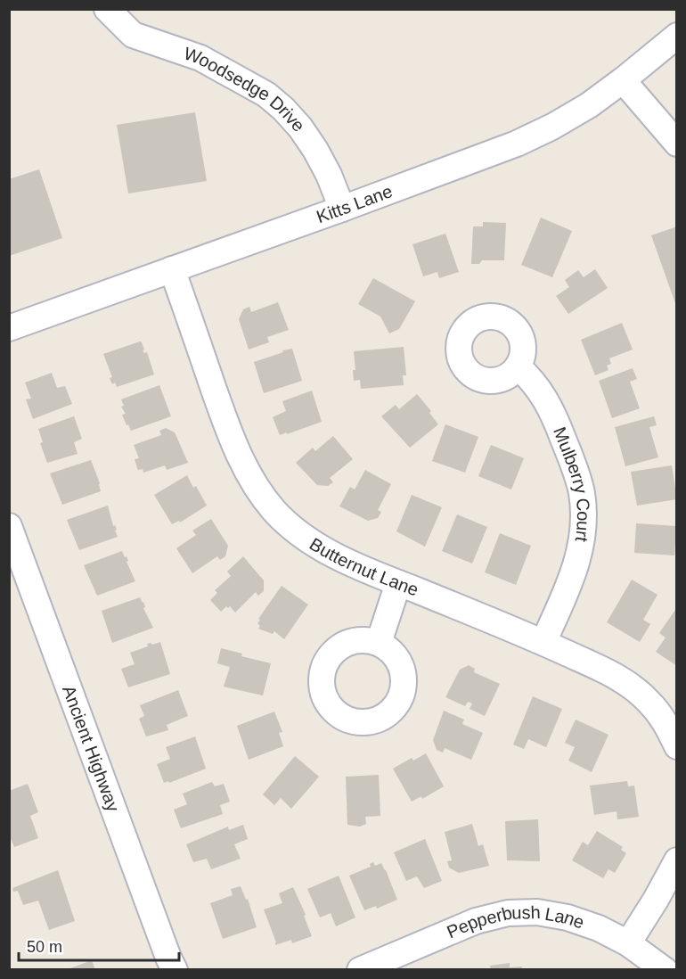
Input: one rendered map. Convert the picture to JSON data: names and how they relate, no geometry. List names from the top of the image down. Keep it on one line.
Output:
{"streets":{"street":["Woodsedge Drive","Kitts Lane","Mulberry Court","Butternut Lane","Ancient Highway","Pepperbush Lane"]},"crossings":[["Woodsedge Drive","Kitts Lane"],["Kitts Lane","Butternut Lane"],["Mulberry Court","Butternut Lane"]],"scale_bar":"50 m"}
